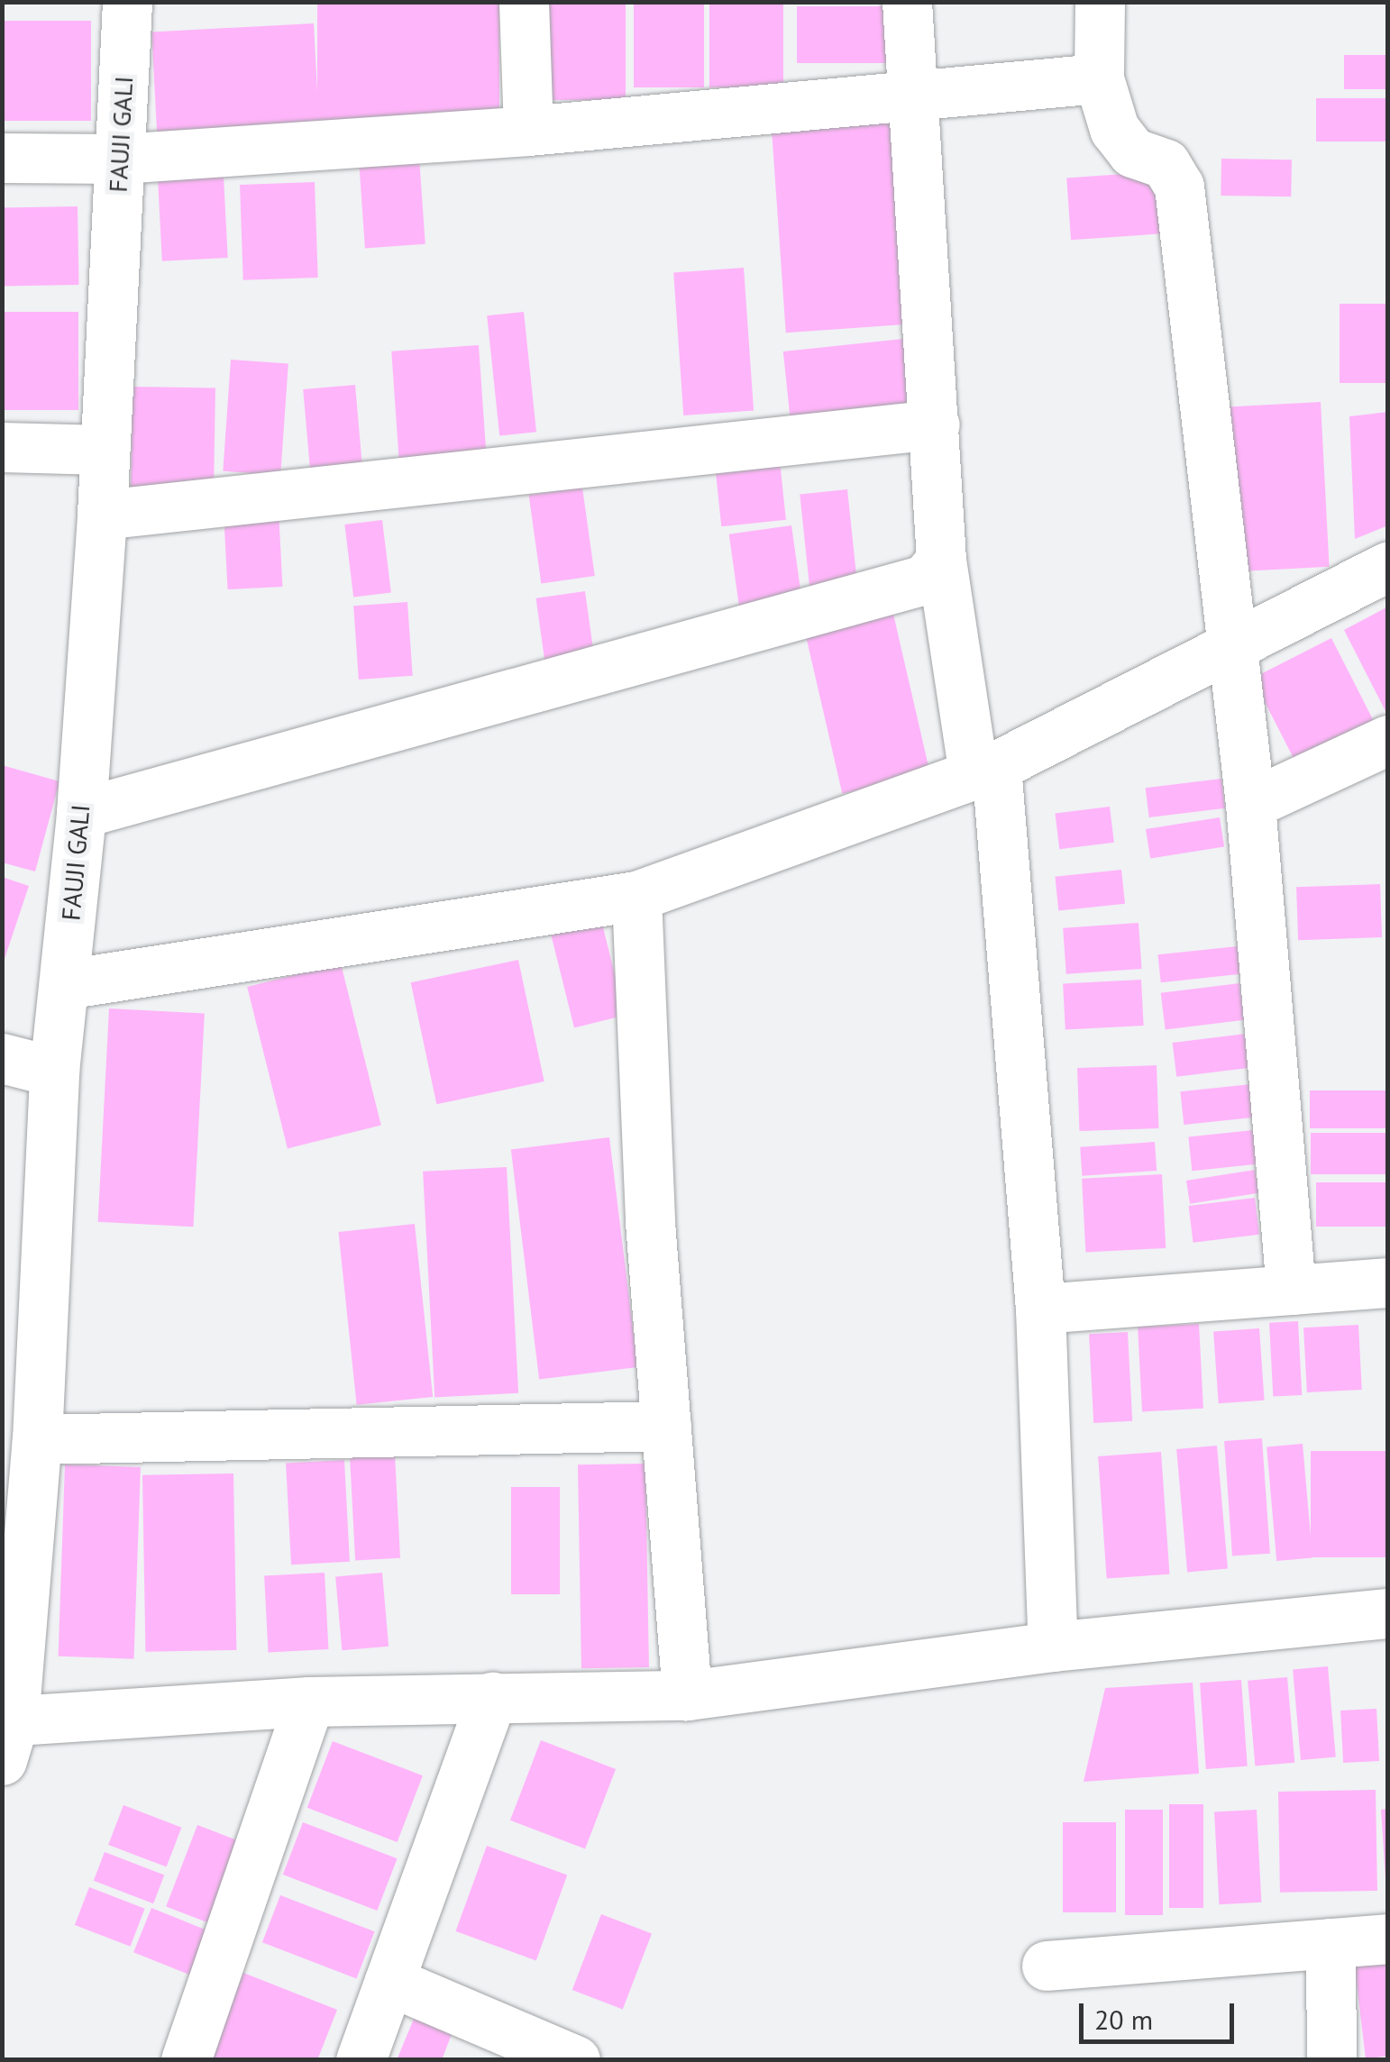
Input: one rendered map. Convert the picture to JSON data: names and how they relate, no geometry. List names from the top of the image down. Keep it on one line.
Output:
{"streets":{"street":["FAUJI GALI"]},"scale_bar":"20 m"}
